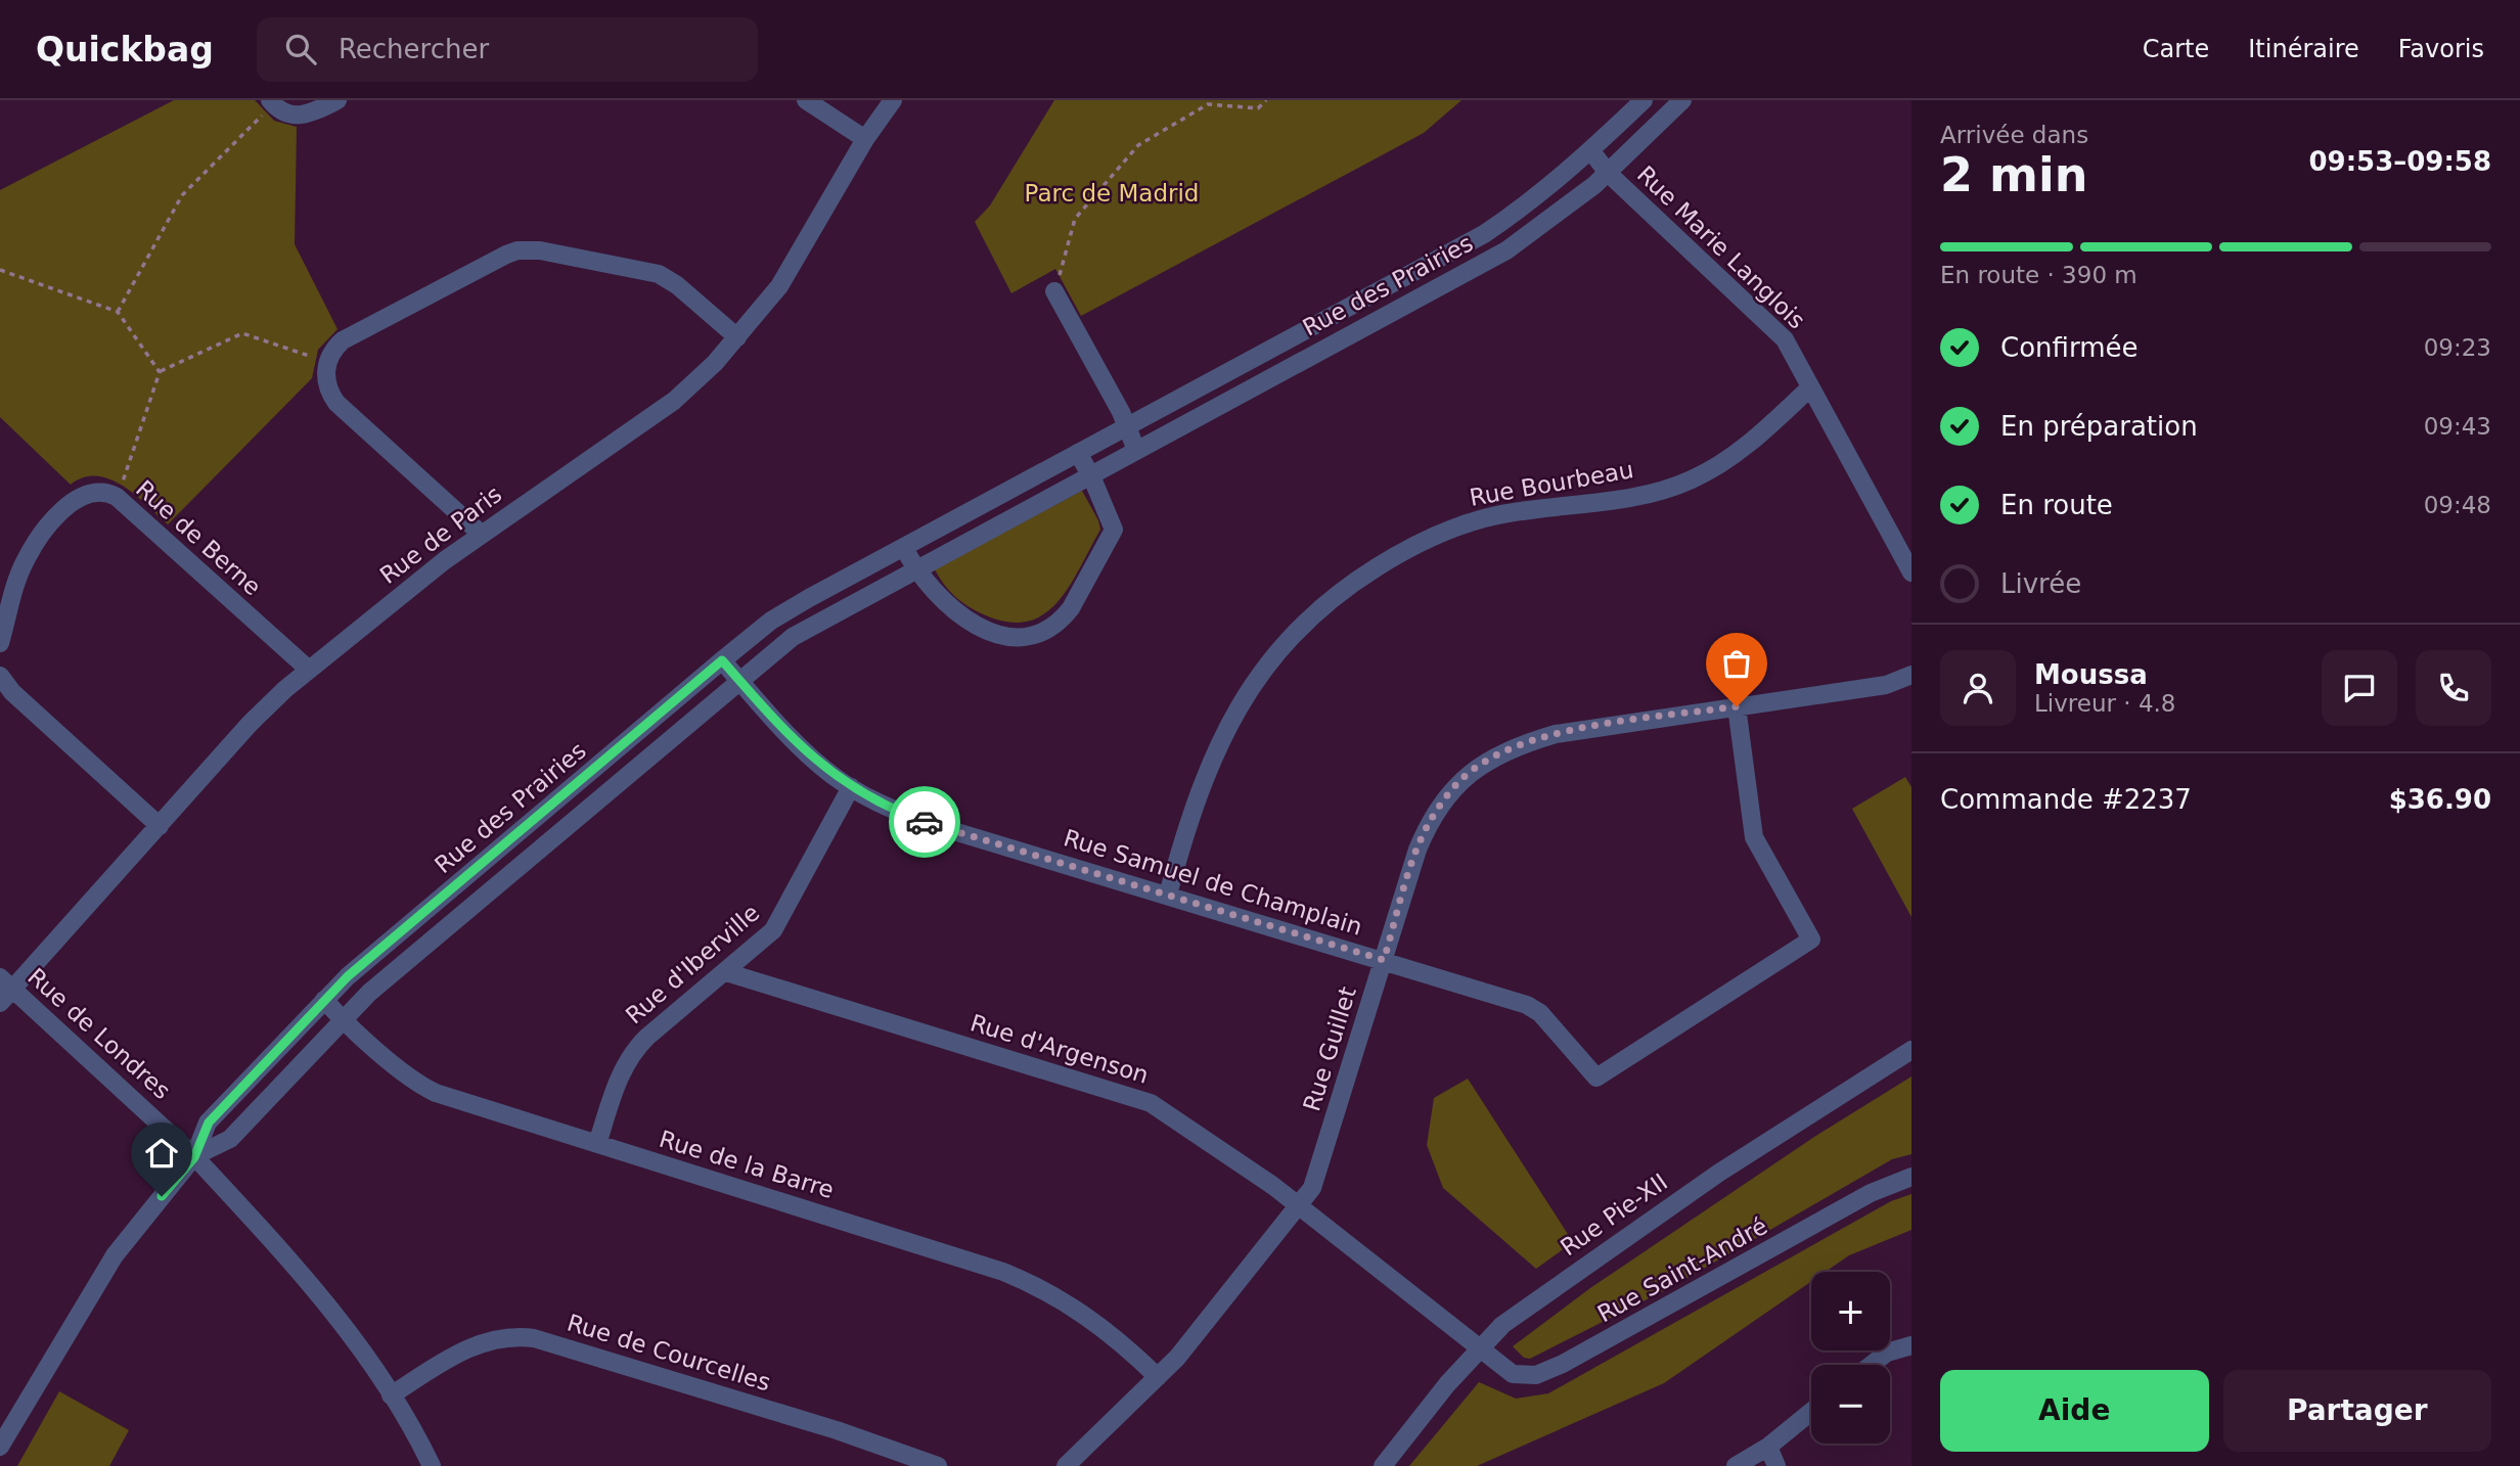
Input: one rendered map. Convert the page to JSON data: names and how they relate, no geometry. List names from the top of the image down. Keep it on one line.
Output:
{"streets":{"street":["Rue Marie Langlois","Rue des Prairies","Rue Bourbeau","Rue de Paris","Rue de Berne","Rue Samuel de Champlain","Rue d'Iberville","Rue de Londres","Rue d'Argenson","Rue Guillet","Rue de la Barre","Rue Pie-XII","Rue Saint-André","Rue de Courcelles"]},"crossings":[["Rue Marie Langlois","Rue des Prairies"],["Rue Marie Langlois","Rue Bourbeau"],["Rue des Prairies","Rue Samuel de Champlain"],["Rue des Prairies","Rue de Londres"],["Rue des Prairies","Rue de la Barre"],["Rue Bourbeau","Rue Samuel de Champlain"],["Rue de Paris","Rue de Berne"],["Rue de Paris","Rue de Londres"],["Rue Samuel de Champlain","Rue d'Iberville"],["Rue Samuel de Champlain","Rue Guillet"],["Rue d'Iberville","Rue d'Argenson"],["Rue d'Iberville","Rue de la Barre"],["Rue de Londres","Rue de Courcelles"],["Rue d'Argenson","Rue Guillet"],["Rue d'Argenson","Rue Pie-XII"],["Rue d'Argenson","Rue Saint-André"],["Rue Guillet","Rue de la Barre"],["Rue Pie-XII","Rue Saint-André"]],"parks":["Parc de Madrid"],"page":{"header":"Quickbag","search":"Rechercher","nav":["Carte","Itinéraire","Favoris"],"heading":["2 min","Arrivée dans","09:53–09:58"],"panel":["Moussa","Livreur · 4.8","Commande #2237","$36.90"],"bar":"En route · 390 m","list":[["Confirmée","09:23"],["En préparation","09:43"],["En route","09:48"],"Livrée"],"map_buttons":["+","−"],"buttons":["Aide","Partager"]}}
